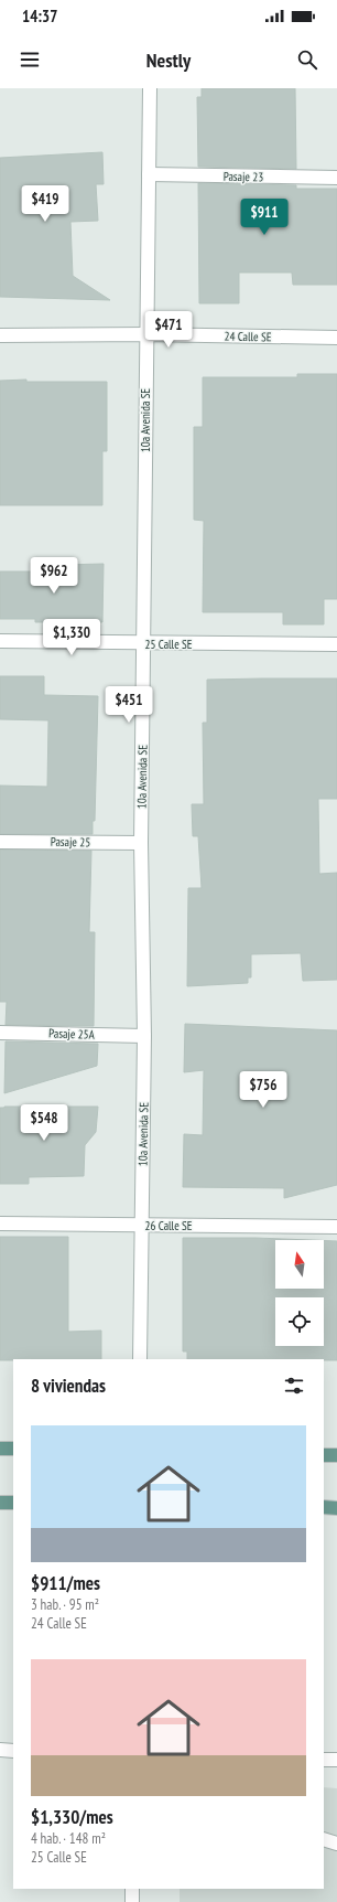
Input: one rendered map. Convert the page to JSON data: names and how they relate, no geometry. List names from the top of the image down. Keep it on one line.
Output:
{"streets":{"street":["Pasaje 23","24 Calle SE","10a Avenida SE","25 Calle SE","Pasaje 25","Pasaje 25A","26 Calle SE"]},"crossings":[["Pasaje 23","10a Avenida SE"],["24 Calle SE","10a Avenida SE"],["10a Avenida SE","25 Calle SE"],["10a Avenida SE","Pasaje 25"],["10a Avenida SE","Pasaje 25A"],["10a Avenida SE","26 Calle SE"]],"north":"top","page":{"status":"14:37","header":"Nestly","price":["$419","$911","$471","$962","$1,330","$451","$756","$548"],"heading":"8 viviendas","list":[{"name":"$911/mes","note":"3 hab. · 95 m² · 24 Calle SE"},{"name":"$1,330/mes","note":"4 hab. · 148 m² · 25 Calle SE"}]}}
